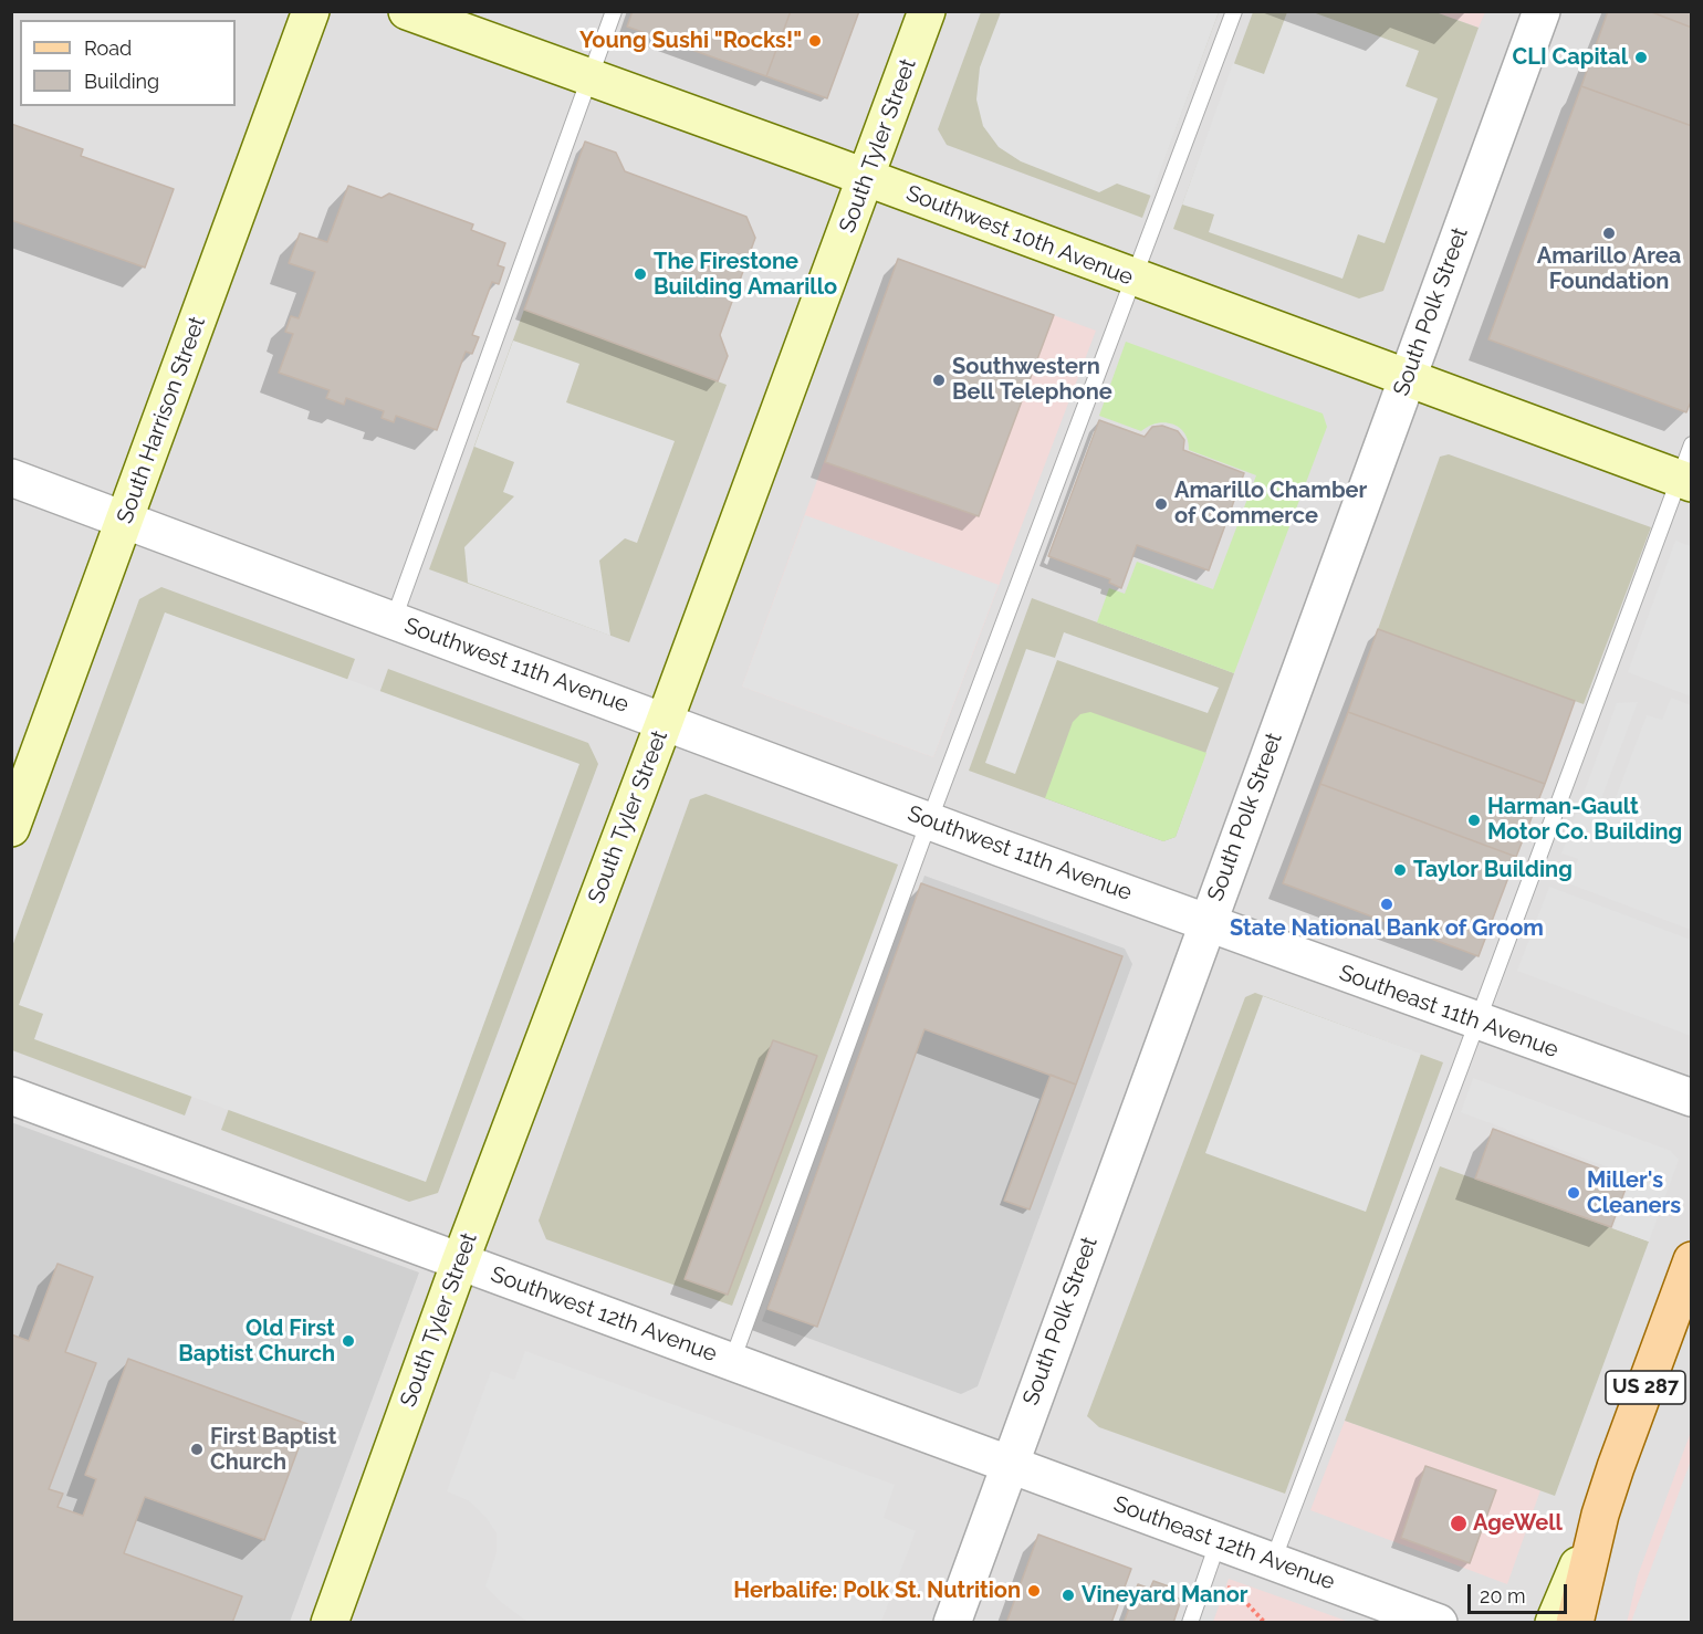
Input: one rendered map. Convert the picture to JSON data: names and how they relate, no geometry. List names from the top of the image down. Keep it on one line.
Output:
{"streets":{"main road":["South Tyler Street","Southwest 10th Avenue","South Harrison Street","US 287"],"street":["South Polk Street","Southwest 11th Avenue","Southeast 11th Avenue","Southwest 12th Avenue","Southeast 12th Avenue"]},"crossings":[["South Tyler Street","Southwest 10th Avenue"],["South Tyler Street","Southwest 11th Avenue"],["South Tyler Street","Southwest 12th Avenue"],["Southwest 10th Avenue","South Polk Street"],["South Polk Street","Southwest 11th Avenue"],["South Polk Street","Southeast 11th Avenue"],["South Polk Street","Southwest 12th Avenue"],["South Polk Street","Southeast 12th Avenue"],["South Harrison Street","Southwest 11th Avenue"],["Southwest 11th Avenue","Southeast 11th Avenue"],["Southwest 12th Avenue","Southeast 12th Avenue"]],"places":["Young Sushi \"Rocks!\"","CLI Capital","Amarillo Area Foundation","The Firestone Building Amarillo","Southwestern Bell Telephone","Amarillo Chamber of Commerce","Harman-Gault Motor Co. Building","Taylor Building","State National Bank of Groom","Miller's Cleaners","Old First Baptist Church","First Baptist Church","AgeWell","Herbalife: Polk St. Nutrition","Vineyard Manor"],"legend":["Road","Building"],"scale_bar":"20 m"}
